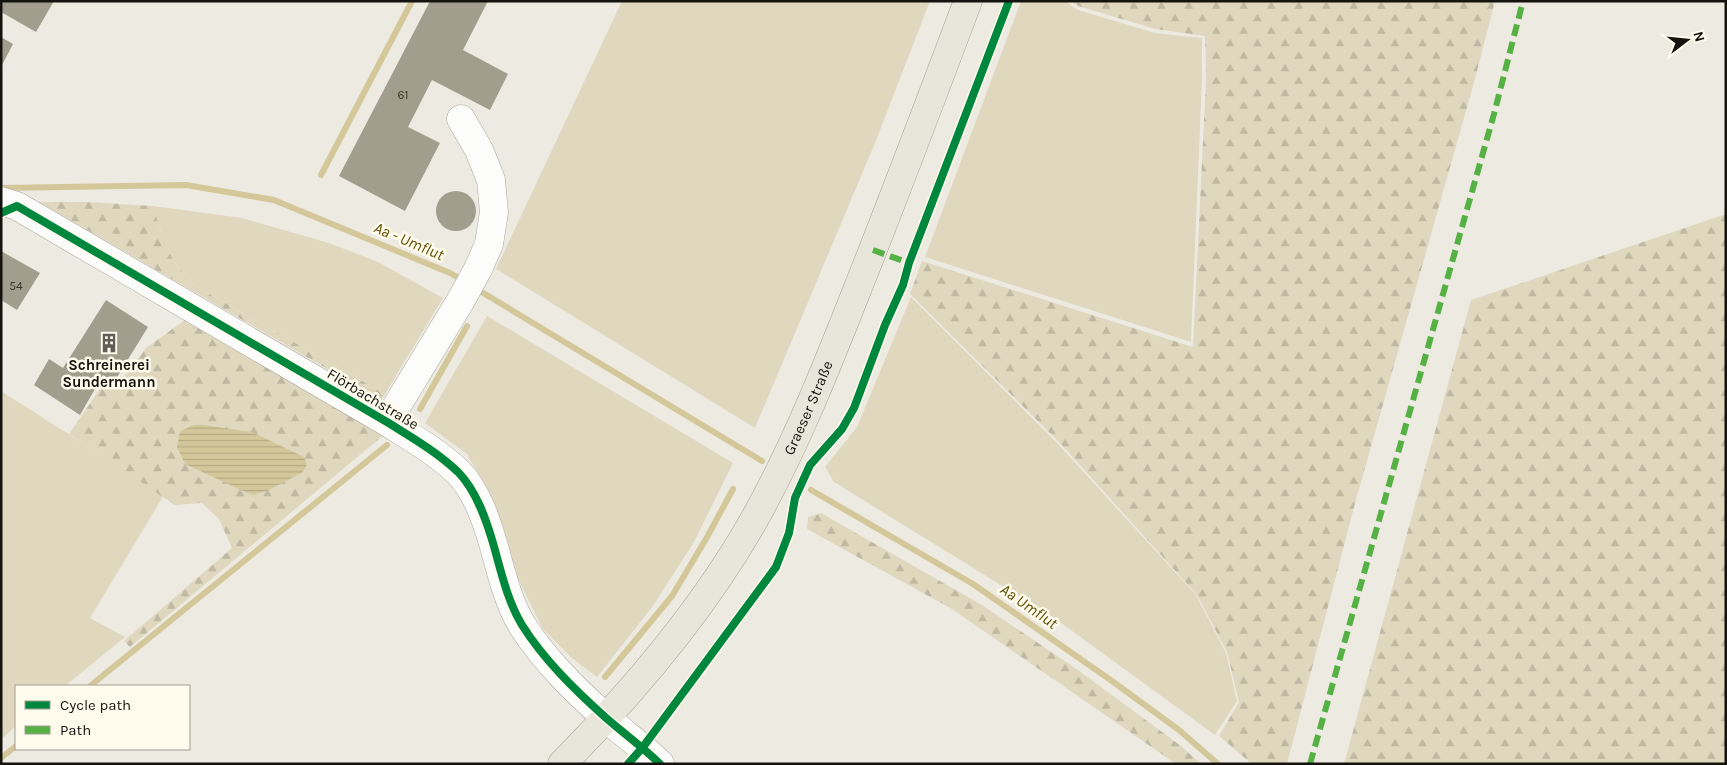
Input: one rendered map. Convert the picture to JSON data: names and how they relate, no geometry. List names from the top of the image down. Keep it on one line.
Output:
{"streets":{"main road":["Graeser Straße"],"street":["Flörbachstraße"]},"crossings":[["Flörbachstraße","Graeser Straße"]],"water":["Aa - Umflut","Aa Umflut"],"places":{"building":["Schreinerei Sundermann"]},"house_numbers":["61","54"],"legend":["Cycle path","Path"],"north":"right"}
